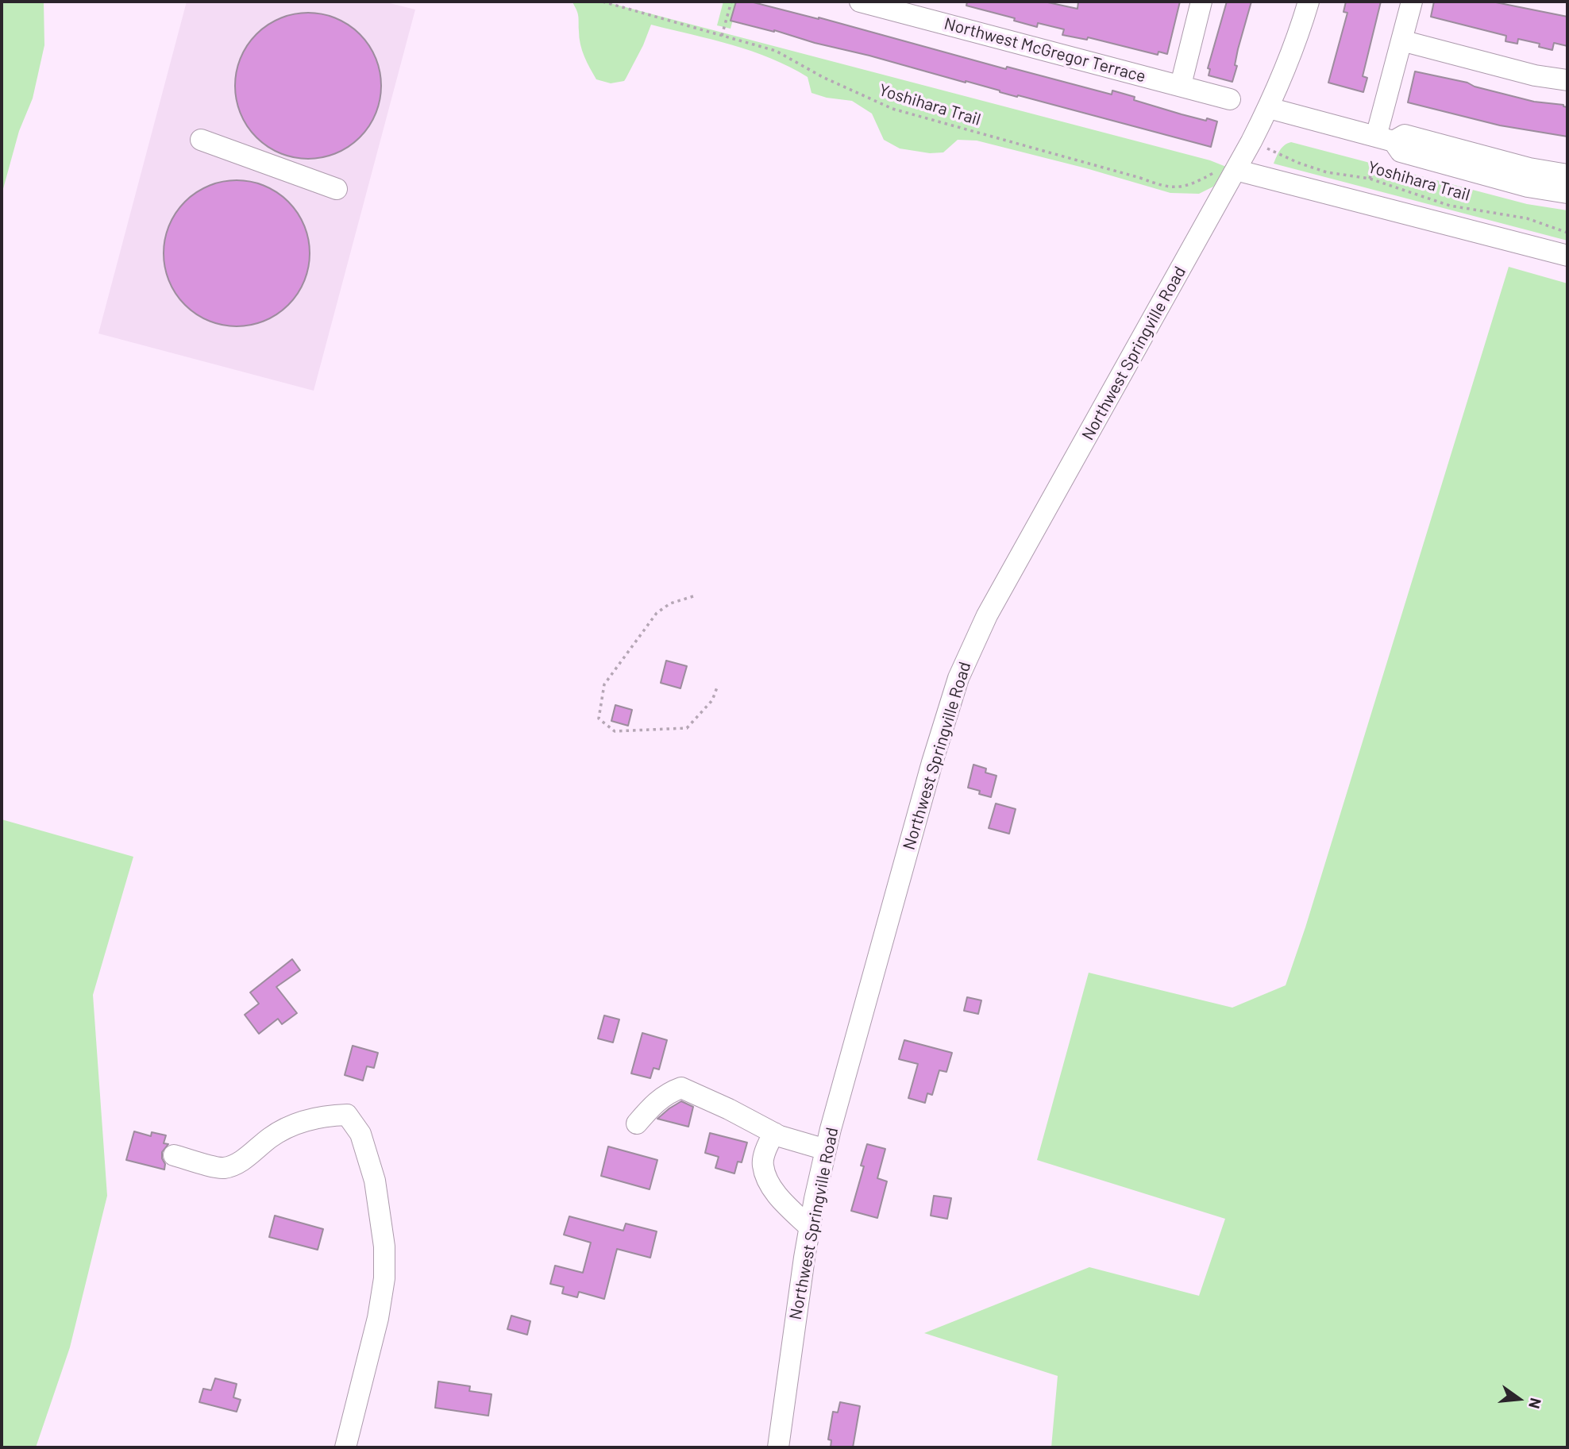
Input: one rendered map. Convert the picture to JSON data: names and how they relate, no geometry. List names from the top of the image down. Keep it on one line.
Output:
{"streets":{"street":["Northwest McGregor Terrace","Northwest Springville Road"],"path":["Yoshihara Trail"]},"crossings":[["Yoshihara Trail","Northwest Springville Road"]],"north":"right"}
